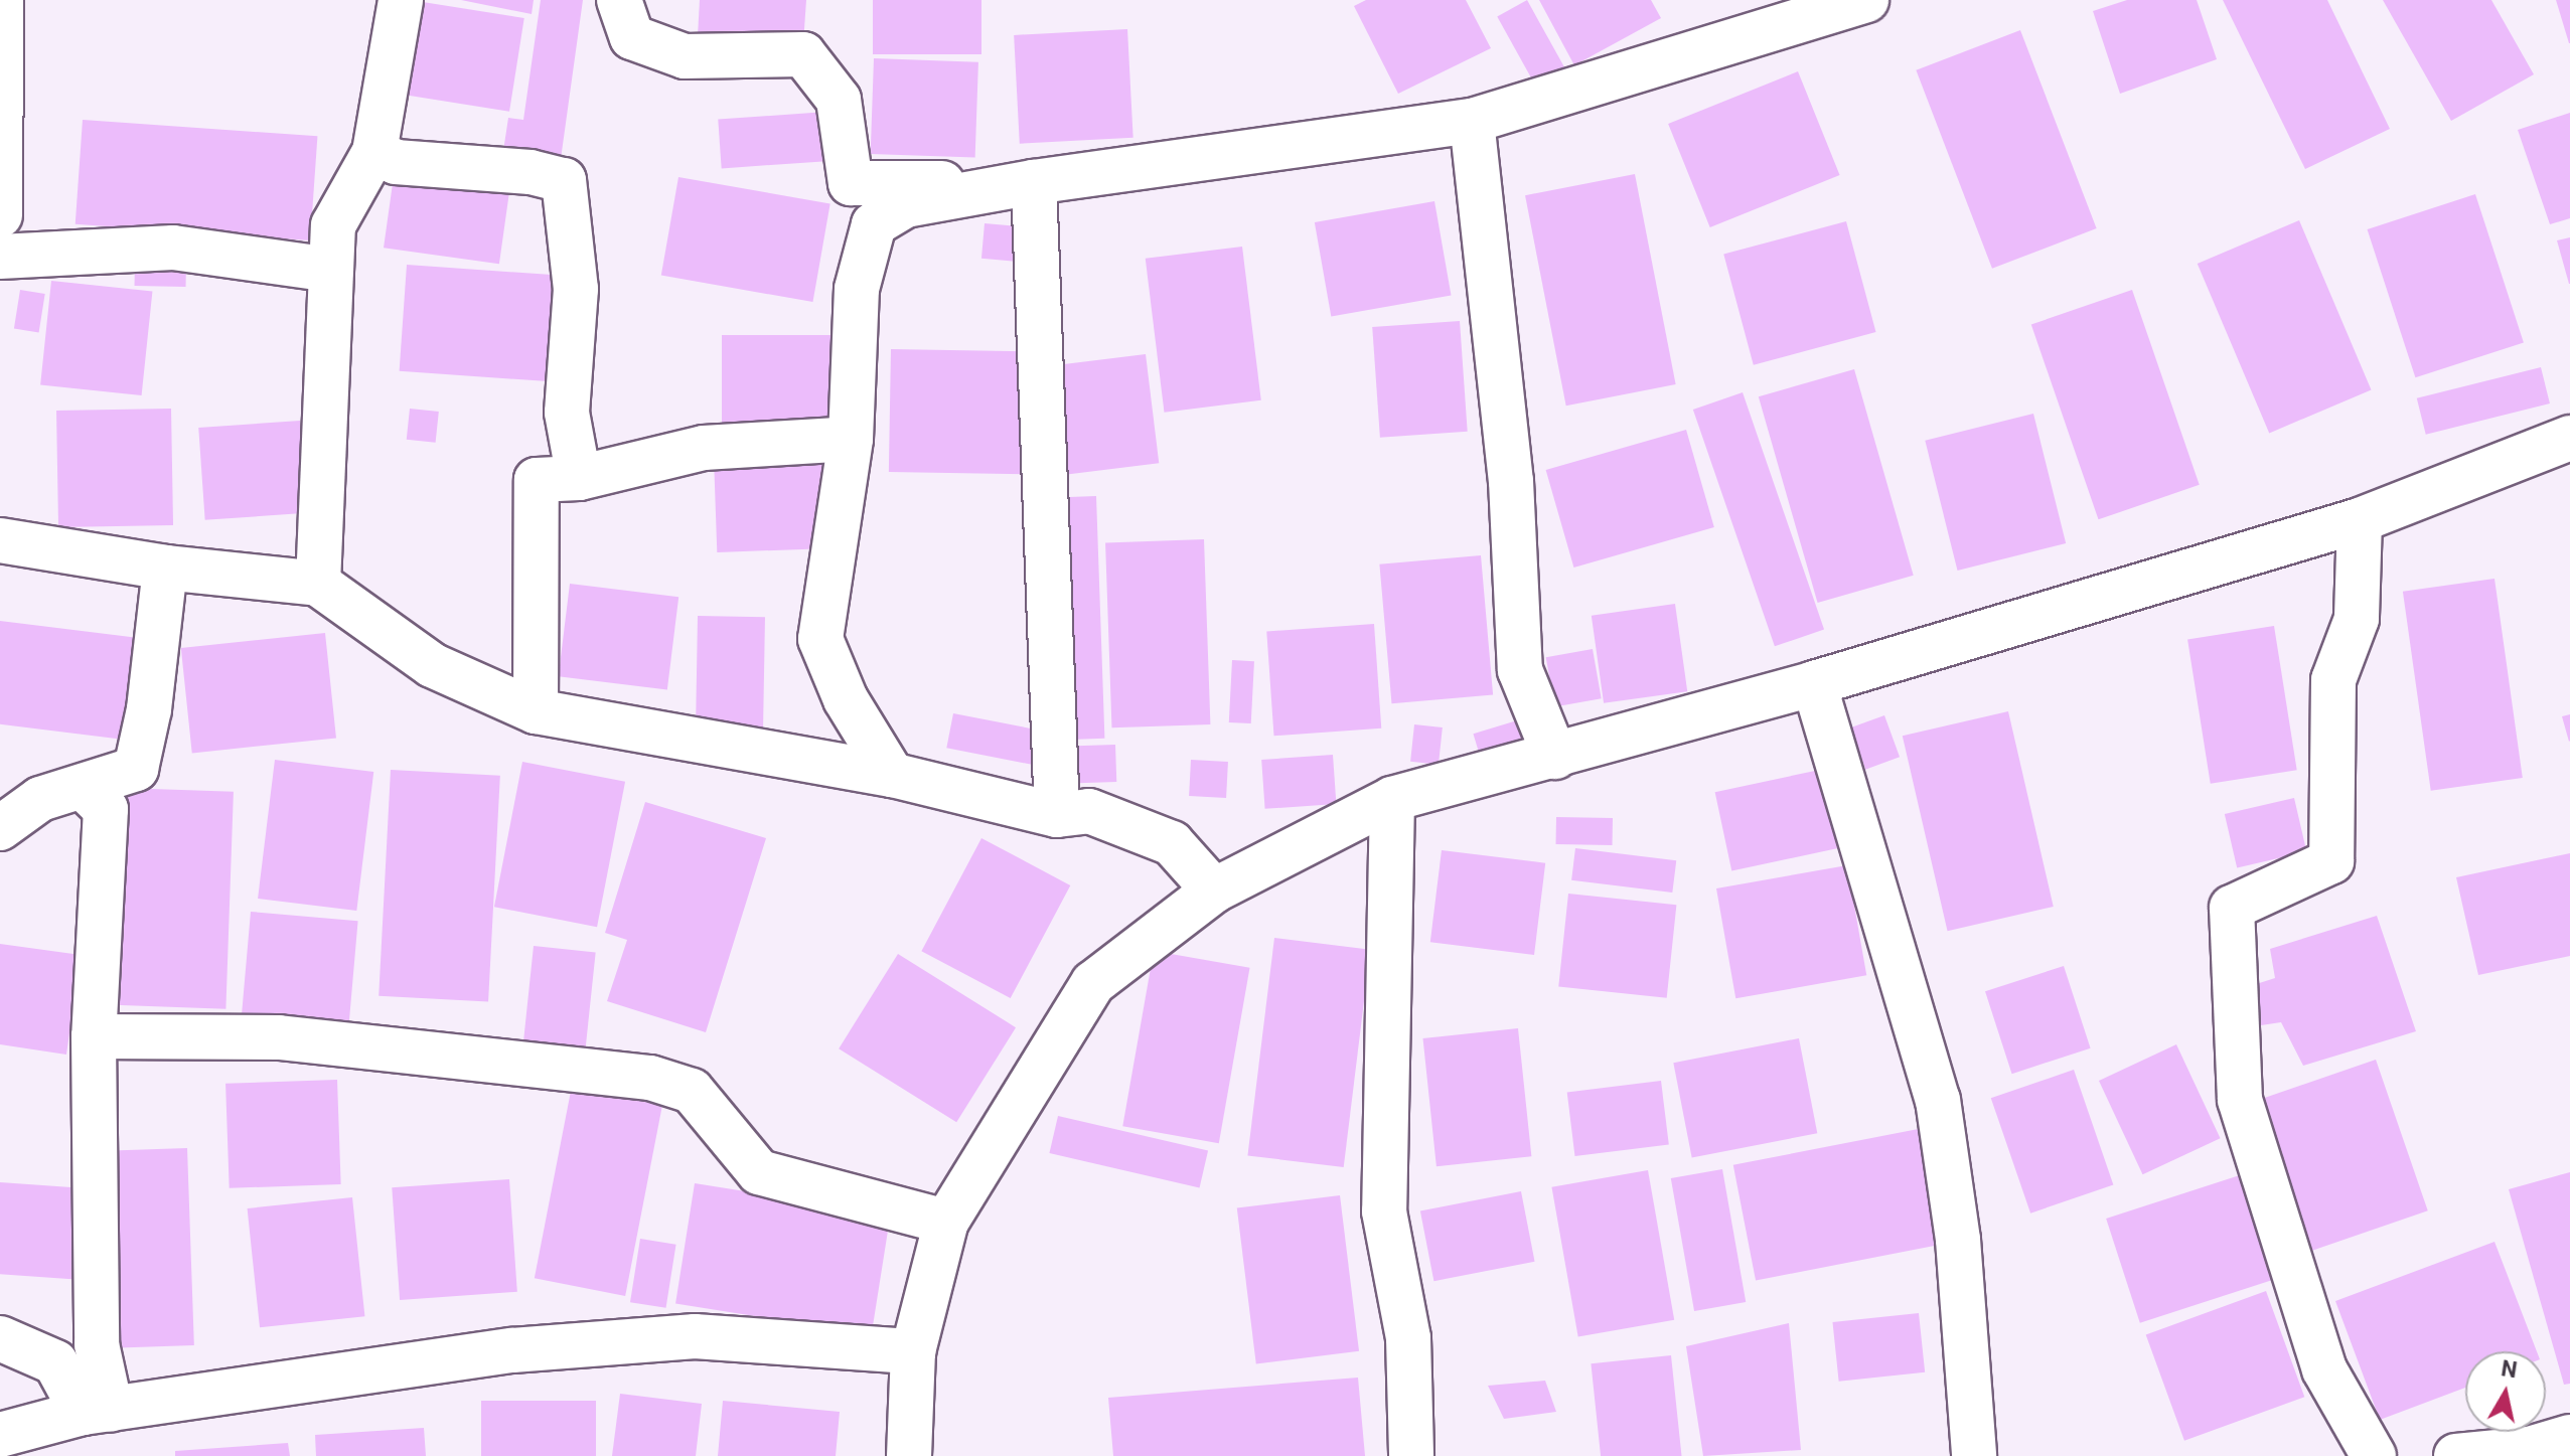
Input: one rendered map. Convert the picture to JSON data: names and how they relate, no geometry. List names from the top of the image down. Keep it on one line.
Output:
{"north":"top"}
